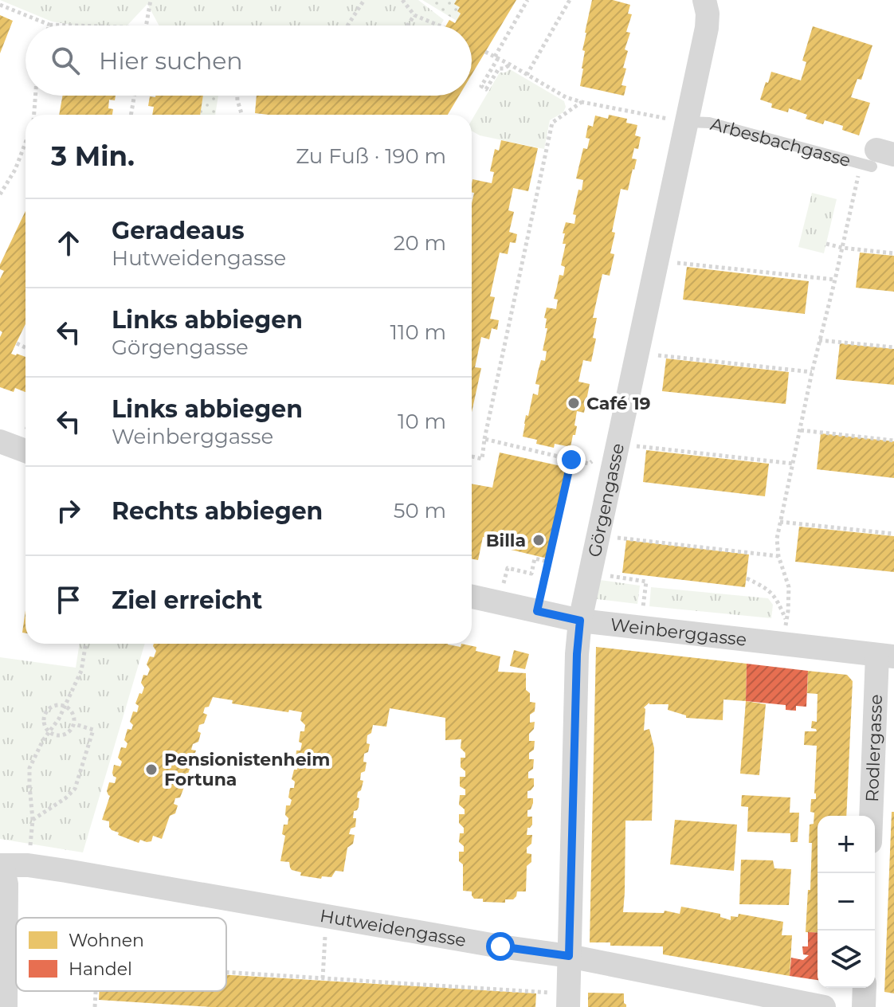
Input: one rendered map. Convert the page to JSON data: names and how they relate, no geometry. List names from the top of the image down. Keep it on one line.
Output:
{"streets":{"street":["Görgengasse","Weinberggasse","Rodlergasse","Hutweidengasse"],"lane":["Arbesbachgasse"]},"crossings":[["Arbesbachgasse","Görgengasse"],["Görgengasse","Weinberggasse"],["Görgengasse","Hutweidengasse"],["Weinberggasse","Rodlergasse"]],"places":["Café 19","Billa","Pensionistenheim Fortuna"],"legend":["Wohnen","Handel"],"page":{"search":"Hier suchen","heading":["3 Min.","Zu Fuß · 190 m"],"list":[["Geradeaus","Hutweidengasse","20 m"],["Links abbiegen","Görgengasse","110 m"],["Links abbiegen","Weinberggasse","10 m"],["Rechts abbiegen","50 m"],"Ziel erreicht"],"map_buttons":["+","−"]}}
